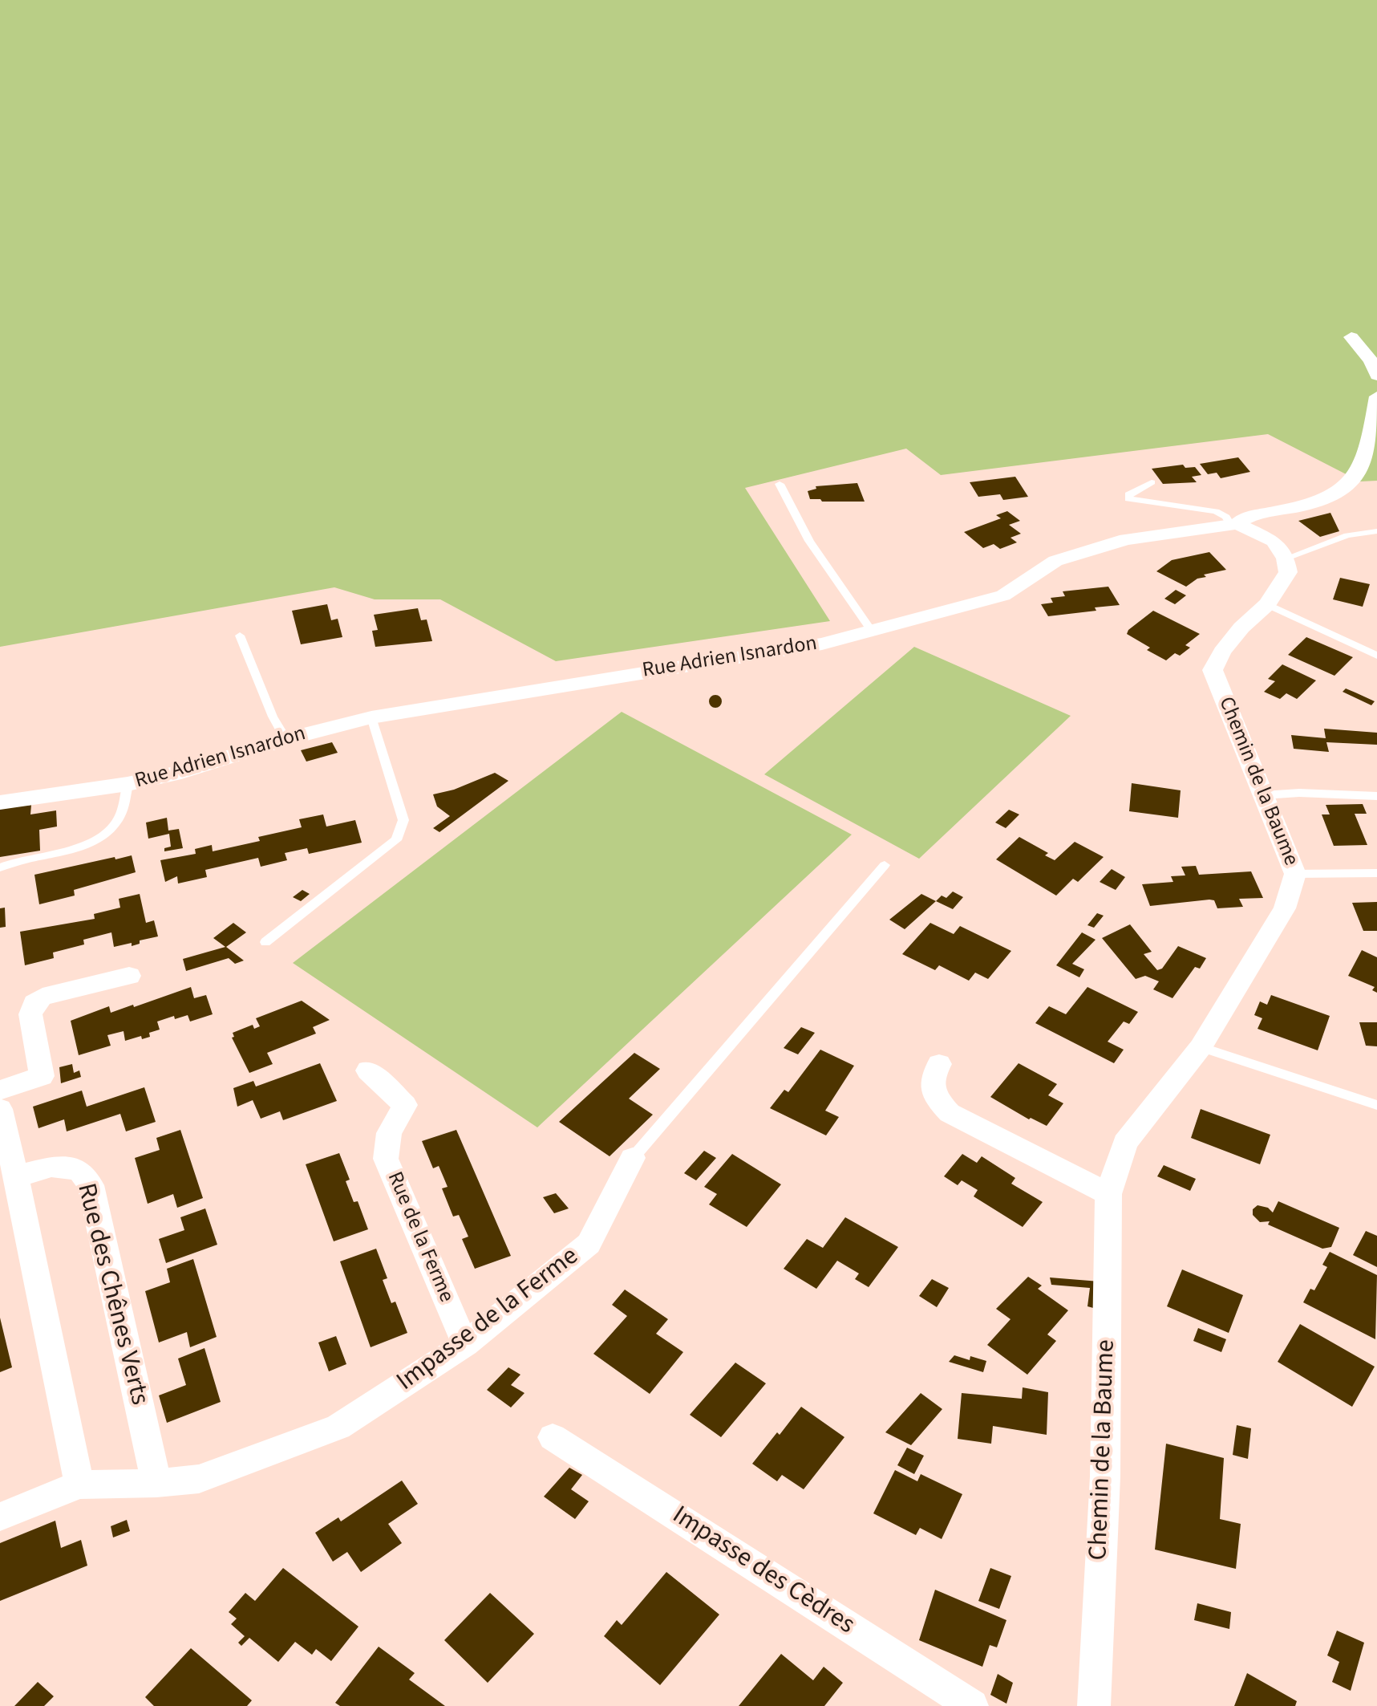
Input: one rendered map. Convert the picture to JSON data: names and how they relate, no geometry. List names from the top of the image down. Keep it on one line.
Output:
{"streets":{"street":["Rue Adrien Isnardon","Chemin de la Baume","Rue de la Ferme","Rue des Chênes Verts","Impasse de la Ferme","Impasse des Cèdres"]},"crossings":[["Rue de la Ferme","Impasse de la Ferme"],["Rue des Chênes Verts","Impasse de la Ferme"]]}
